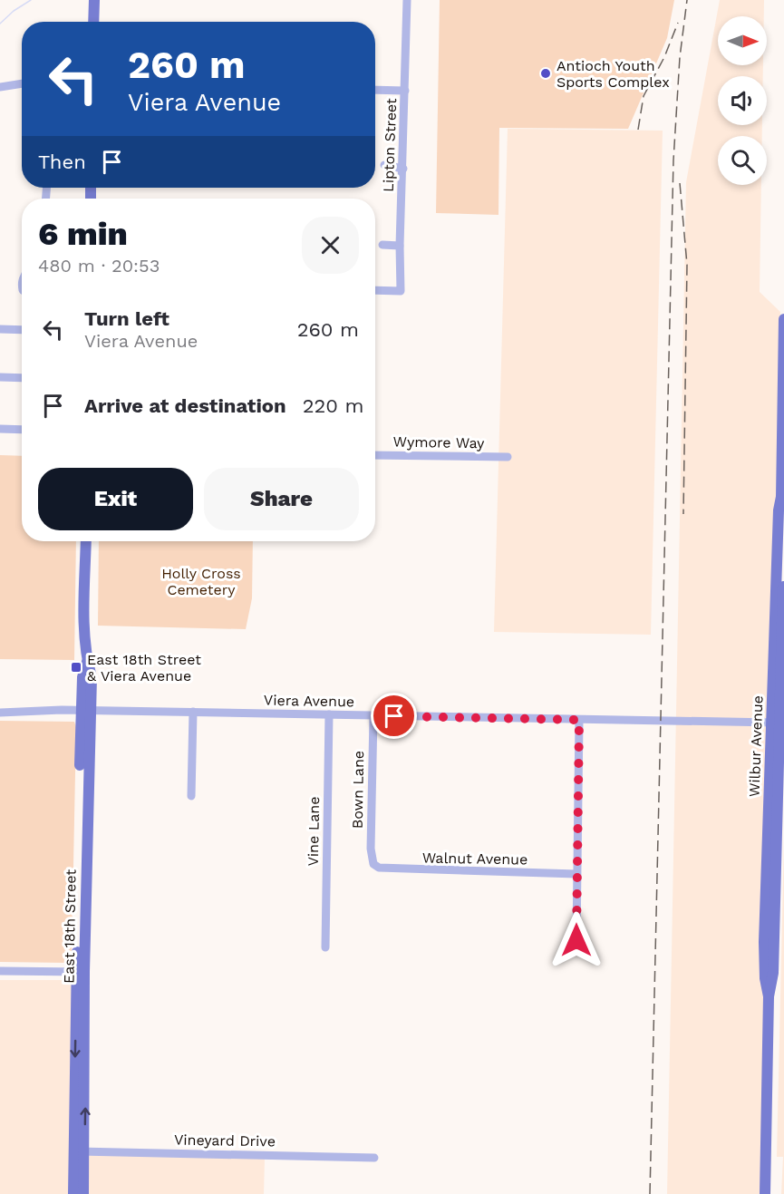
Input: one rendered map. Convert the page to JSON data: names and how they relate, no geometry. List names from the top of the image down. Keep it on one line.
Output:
{"streets":{"main road":["Wilbur Avenue","East 18th Street"],"street":["Lipton Street","Wymore Way","Viera Avenue","Bown Lane","Vine Lane","Walnut Avenue","Vineyard Drive"]},"crossings":[["Viera Avenue","Wilbur Avenue"],["Viera Avenue","Bown Lane"],["Viera Avenue","Vine Lane"],["Viera Avenue","East 18th Street"],["Bown Lane","Walnut Avenue"],["East 18th Street","Vineyard Drive"]],"parks":["Holly Cross Cemetery"],"places":{"other":["Antioch Youth Sports Complex"],"transit":["East 18th Street & Viera Avenue"]},"north":"right","page":{"turn":["260 m","Viera Avenue"],"then":"Then","heading":["6 min","480 m · 20:53"],"list":[{"name":"Turn left","note":"Viera Avenue","value":"260 m"},{"name":"Arrive at destination","value":"220 m"}],"buttons":["Exit","Share"]}}
